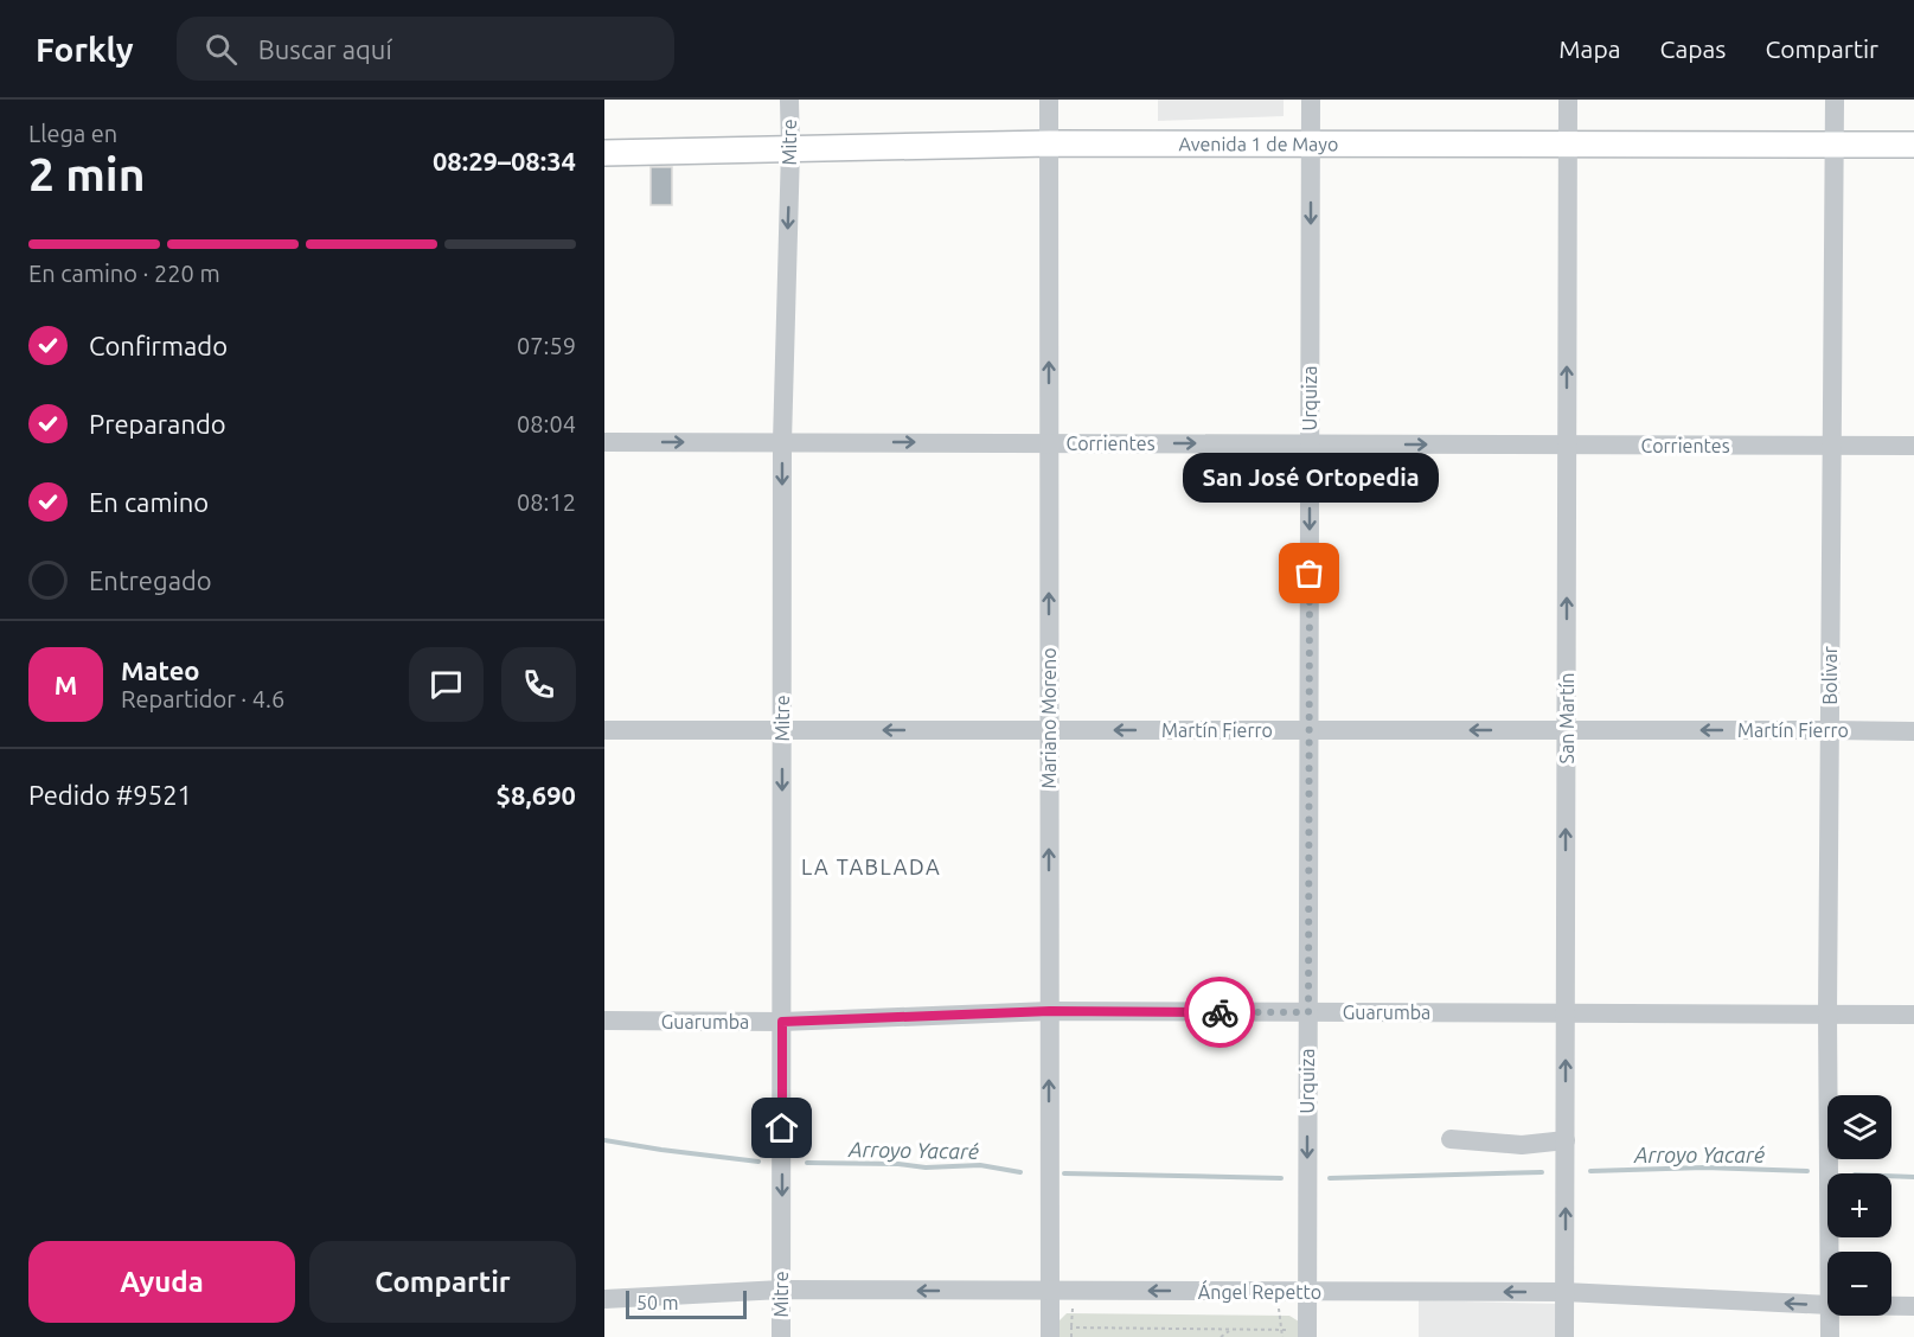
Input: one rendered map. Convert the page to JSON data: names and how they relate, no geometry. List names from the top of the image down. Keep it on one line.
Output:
{"streets":{"main road":["Avenida 1 de Mayo"],"street":["Mitre","Urquiza","Corrientes","Bolivar","Mariano Moreno","San Martín","Martín Fierro","Guarumba","Ángel Repetto"]},"crossings":[["Mitre","Avenida 1 de Mayo"],["Mitre","Corrientes"],["Mitre","Martín Fierro"],["Mitre","Guarumba"],["Mitre","Ángel Repetto"],["Avenida 1 de Mayo","Urquiza"],["Avenida 1 de Mayo","Bolivar"],["Avenida 1 de Mayo","Mariano Moreno"],["Avenida 1 de Mayo","San Martín"],["Urquiza","Corrientes"],["Urquiza","Martín Fierro"],["Urquiza","Guarumba"],["Urquiza","Ángel Repetto"],["Corrientes","Bolivar"],["Corrientes","Mariano Moreno"],["Corrientes","San Martín"],["Bolivar","Martín Fierro"],["Bolivar","Guarumba"],["Mariano Moreno","Martín Fierro"],["Mariano Moreno","Guarumba"],["Mariano Moreno","Ángel Repetto"],["San Martín","Martín Fierro"],["San Martín","Guarumba"],["San Martín","Ángel Repetto"]],"one_way":["Mitre","Urquiza","Corrientes","Mariano Moreno","San Martín","Martín Fierro","Ángel Repetto"],"districts":["LA TABLADA"],"water":["Arroyo Yacaré"],"places":["San José Ortopedia"],"scale_bar":"50 m","page":{"header":"Forkly","search":"Buscar aquí","nav":["Mapa","Capas","Compartir"],"heading":["2 min","Llega en","08:29–08:34"],"panel":["Mateo","Repartidor · 4.6","Pedido #9521","$8,690"],"bar":"En camino · 220 m","list":[["Confirmado","07:59"],["Preparando","08:04"],["En camino","08:12"],"Entregado"],"bubble":"San José Ortopedia","round":"M","map_buttons":["+","−"],"buttons":["Ayuda","Compartir"],"scale":"50 m"}}
